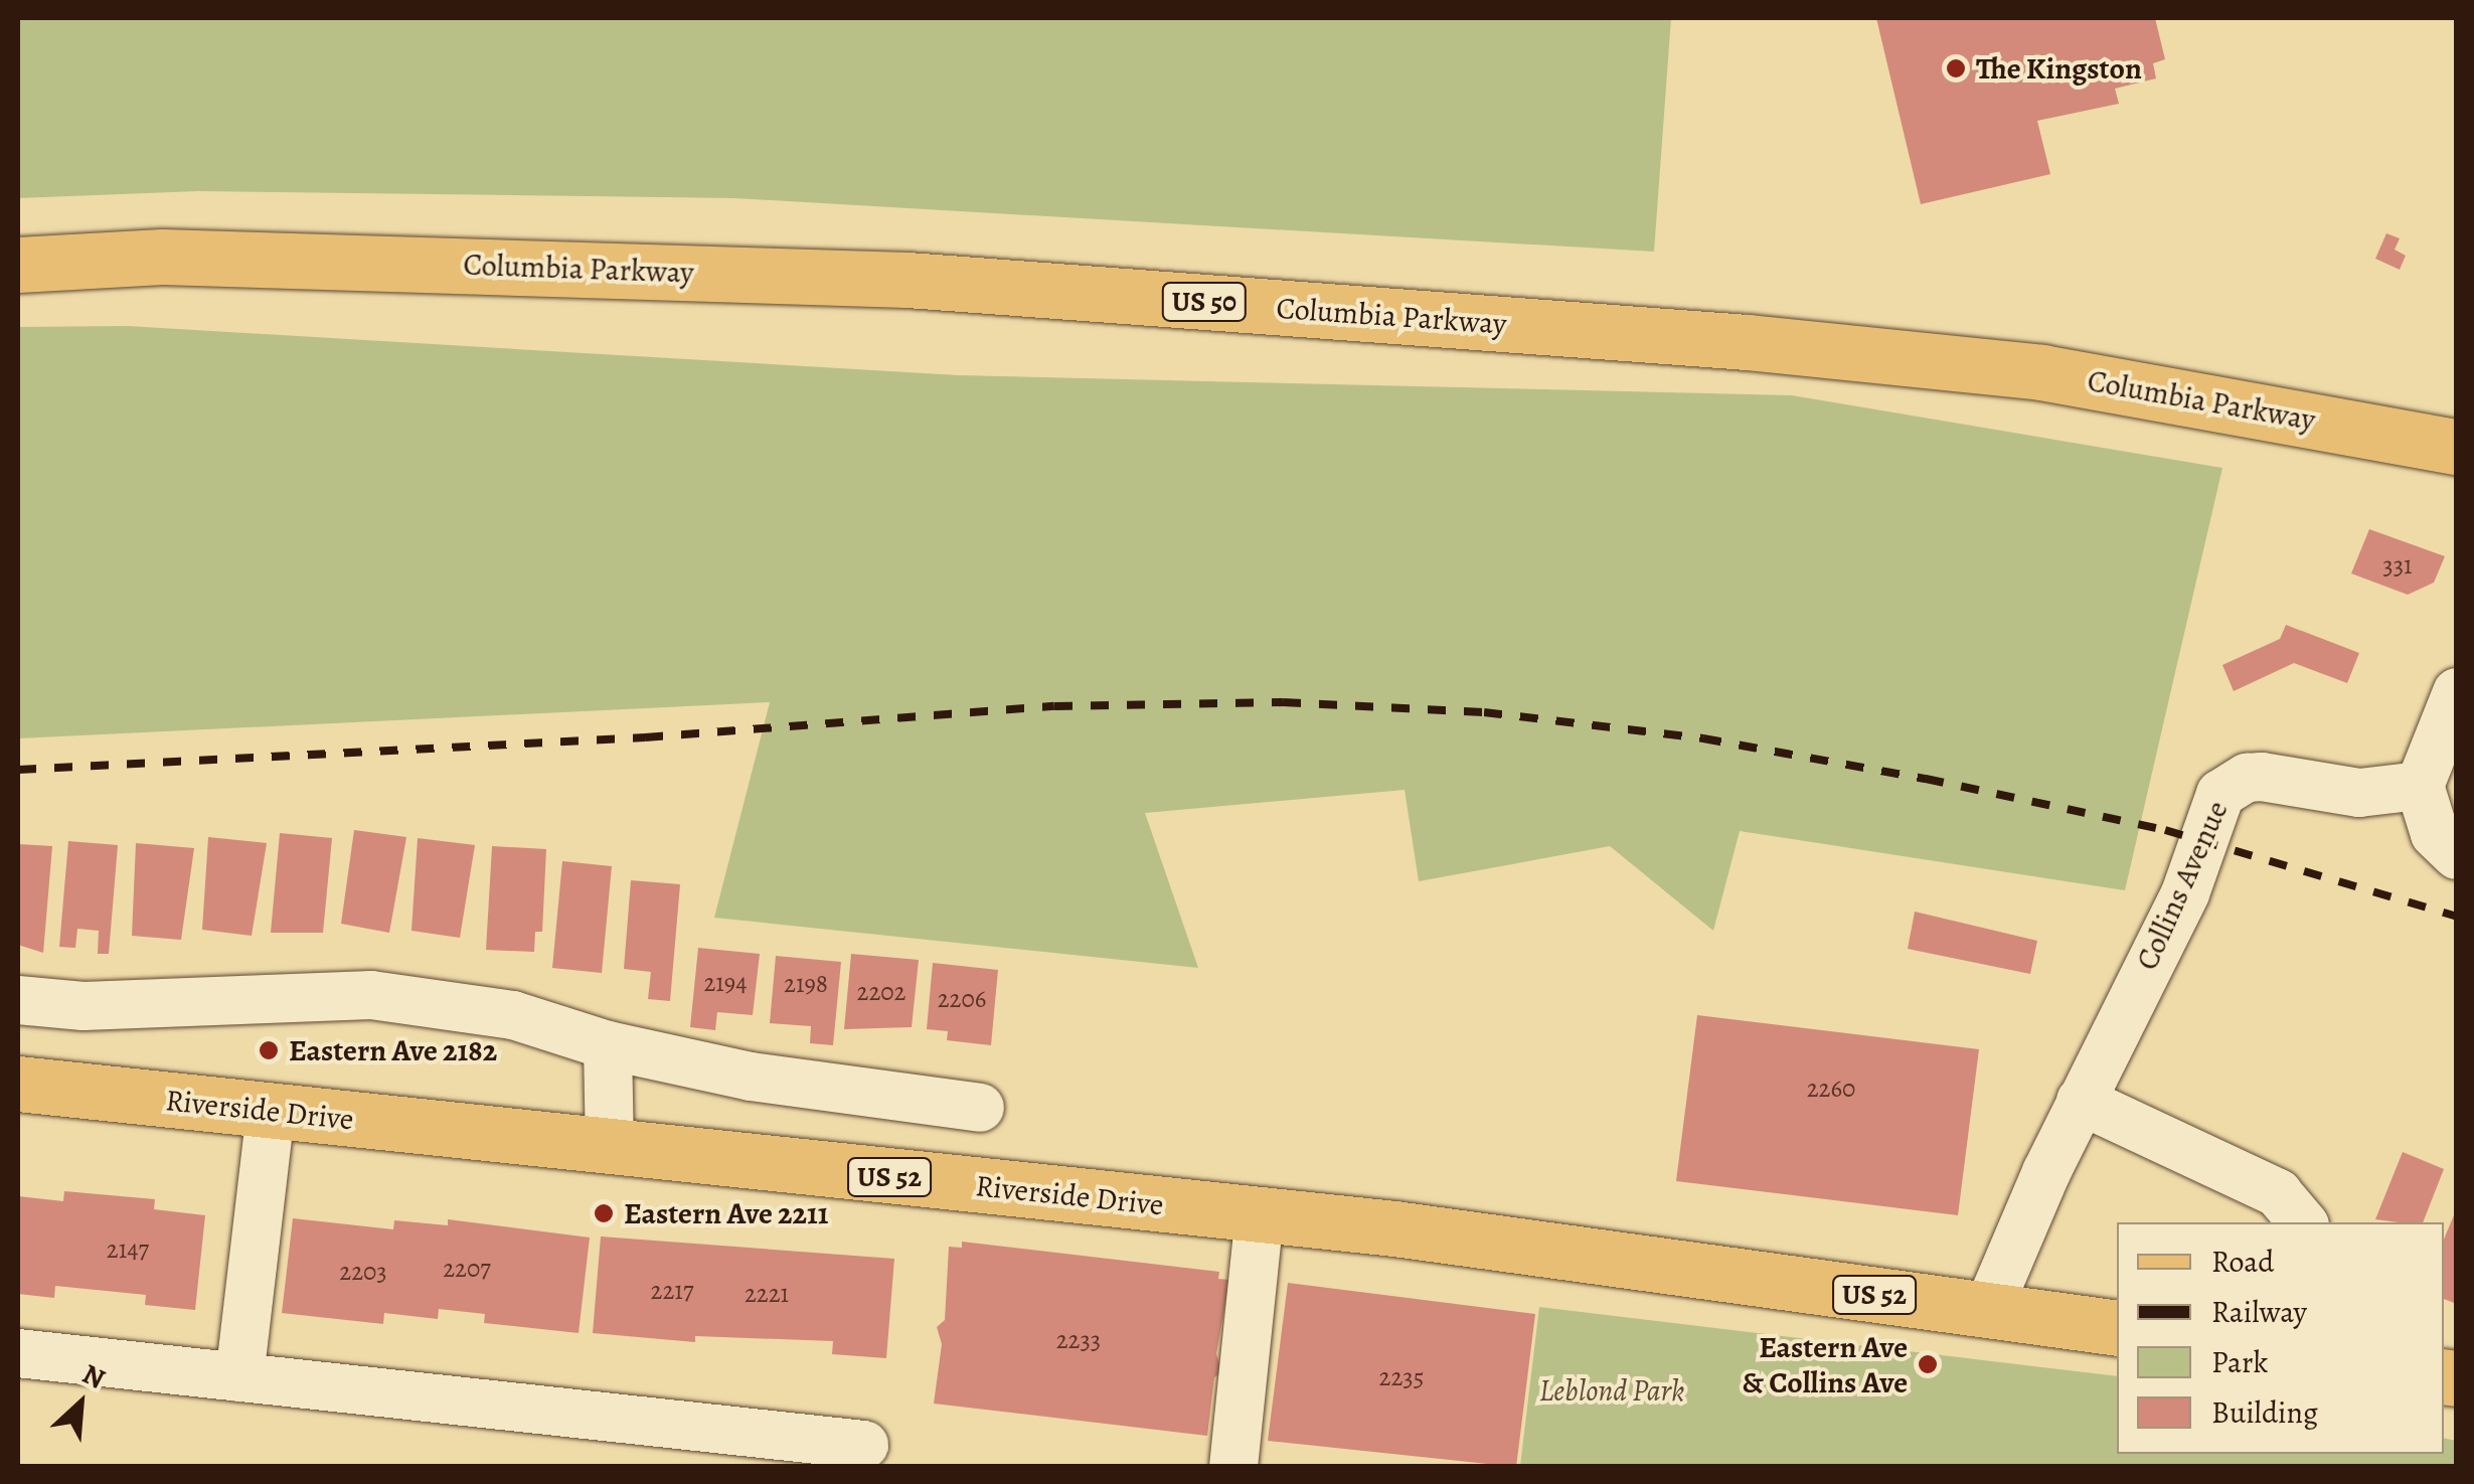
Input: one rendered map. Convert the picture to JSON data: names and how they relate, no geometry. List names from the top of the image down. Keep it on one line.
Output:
{"streets":{"main road":["Columbia Parkway","US 50","Riverside Drive","US 52"],"street":["Collins Avenue"]},"crossings":[["Collins Avenue","Riverside Drive"]],"parks":["Leblond Park"],"places":["The Kingston","Eastern Ave 2182","Eastern Ave 2211","Eastern Ave & Collins Ave"],"house_numbers":["331","2194","2198","2202","2206","2260","2147","2207","2203","2217","2221","2233","2235"],"legend":["Road","Railway","Park","Building"],"north":"top right"}
